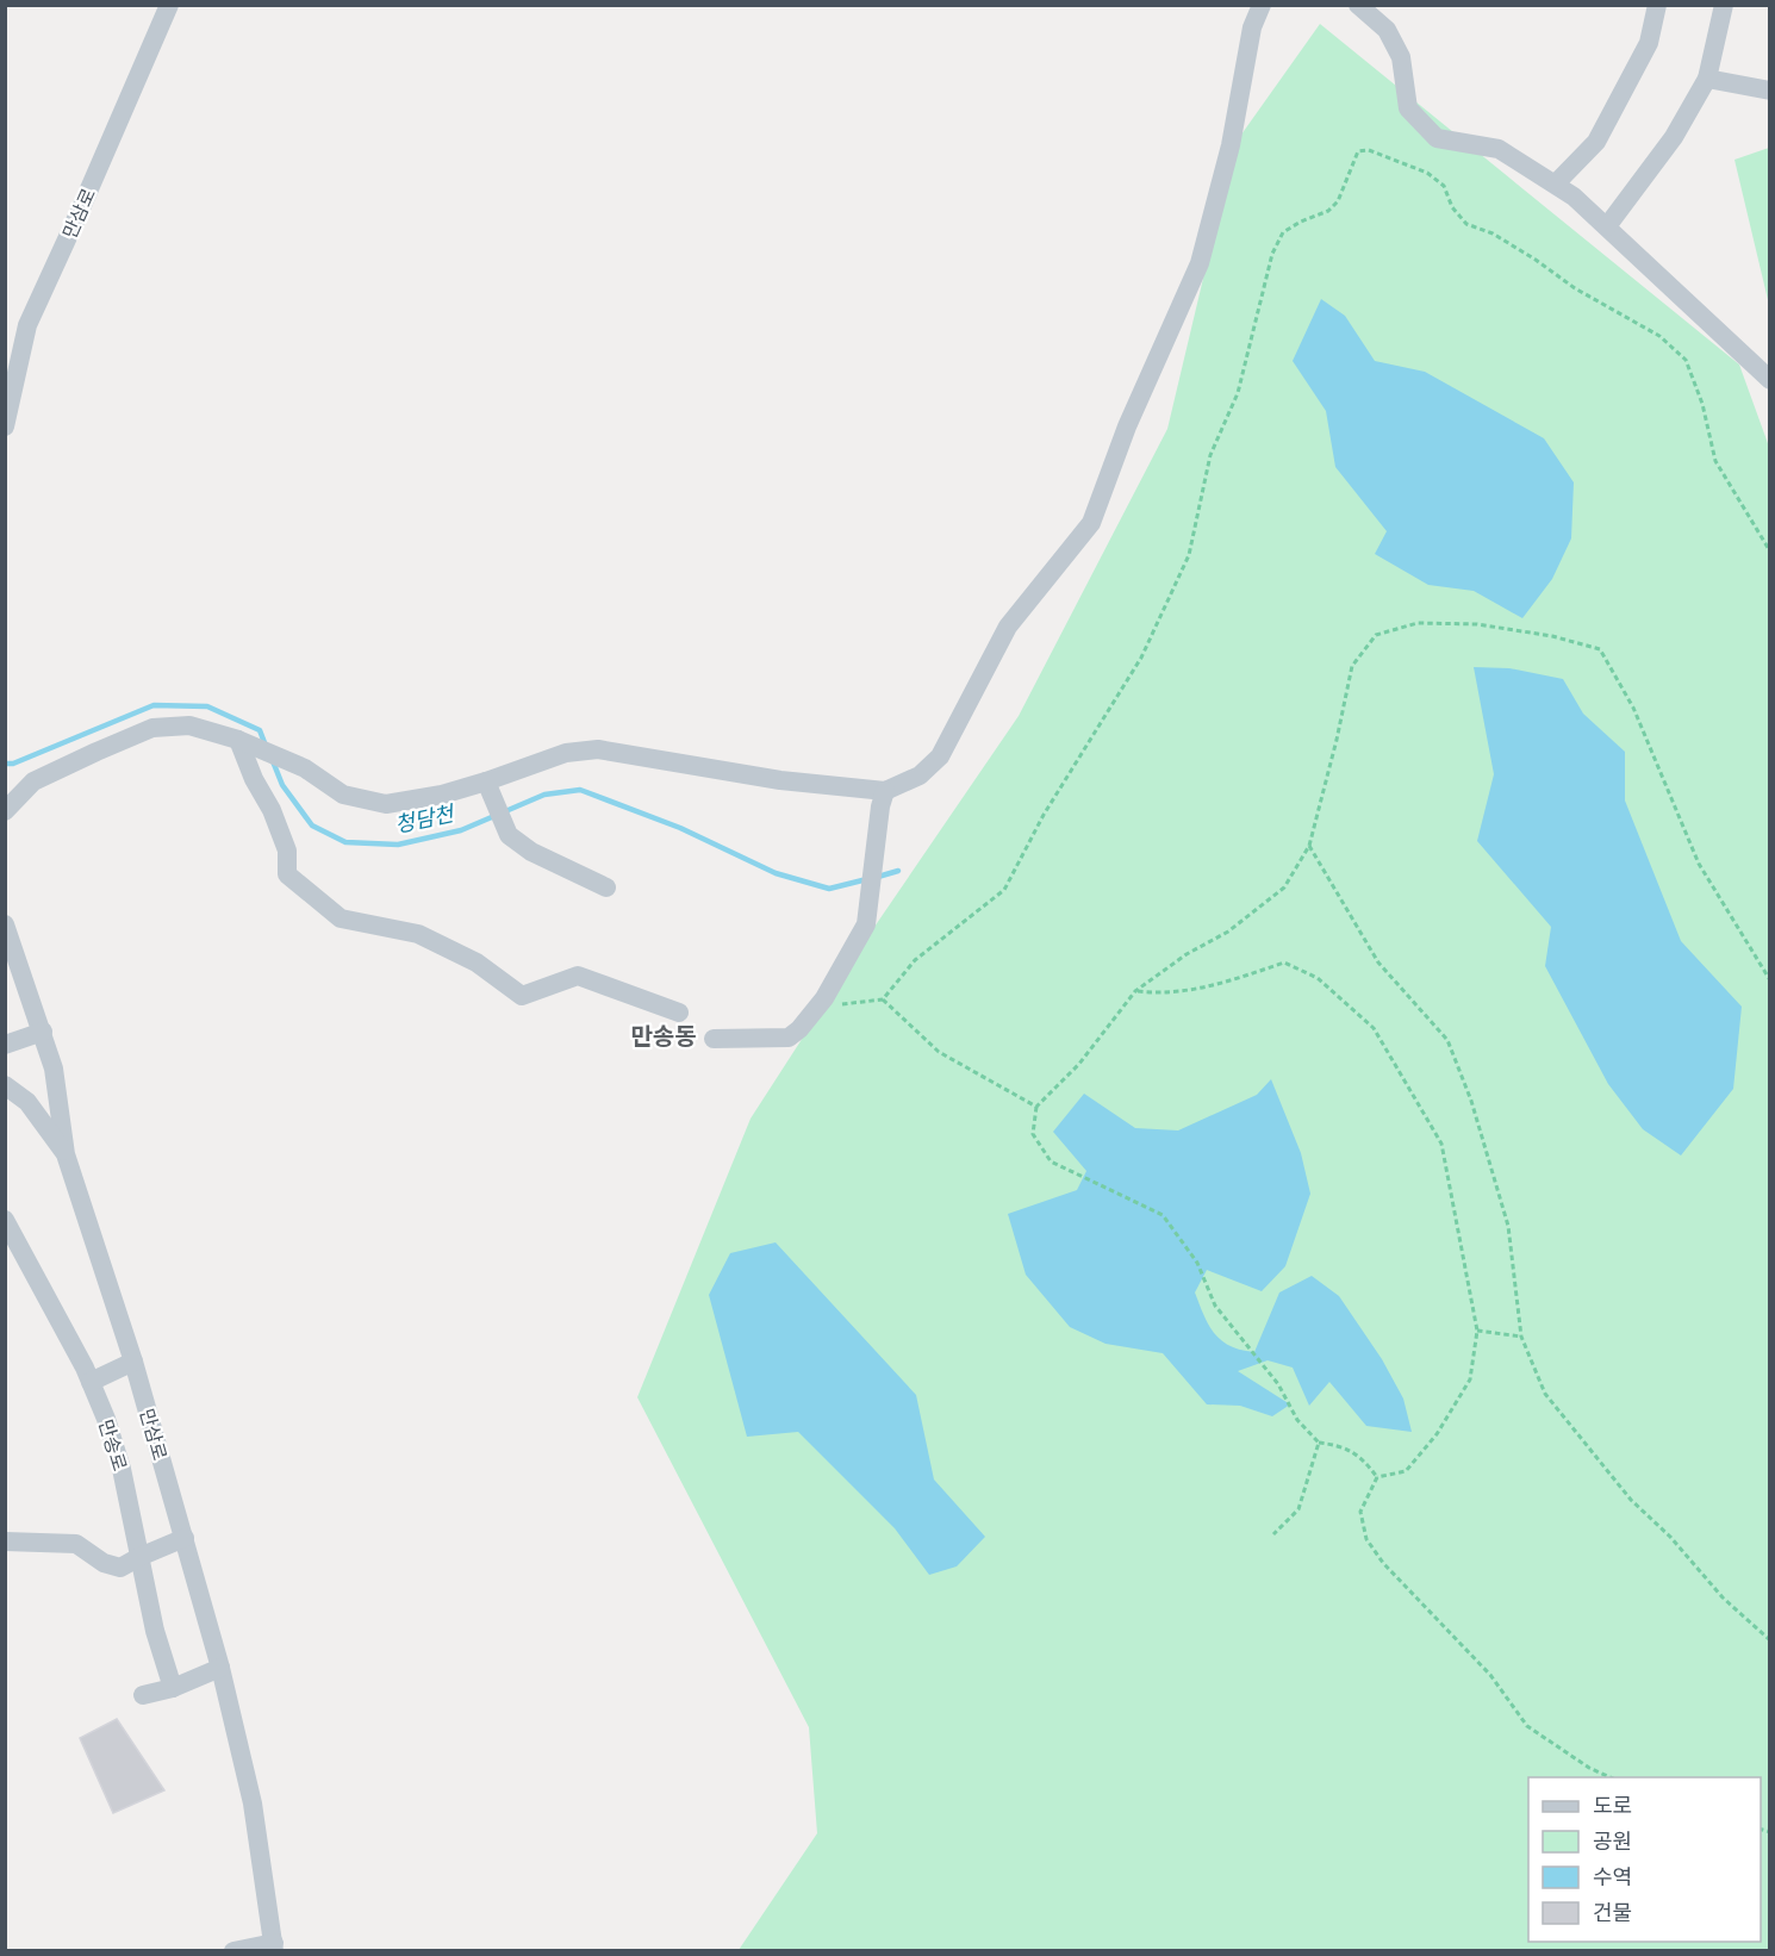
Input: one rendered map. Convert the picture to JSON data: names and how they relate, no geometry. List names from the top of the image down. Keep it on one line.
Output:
{"streets":{"street":["만삼로","만송로"]},"districts":["만송동"],"water":["청담천"],"legend":["도로","공원","수역","건물"]}
